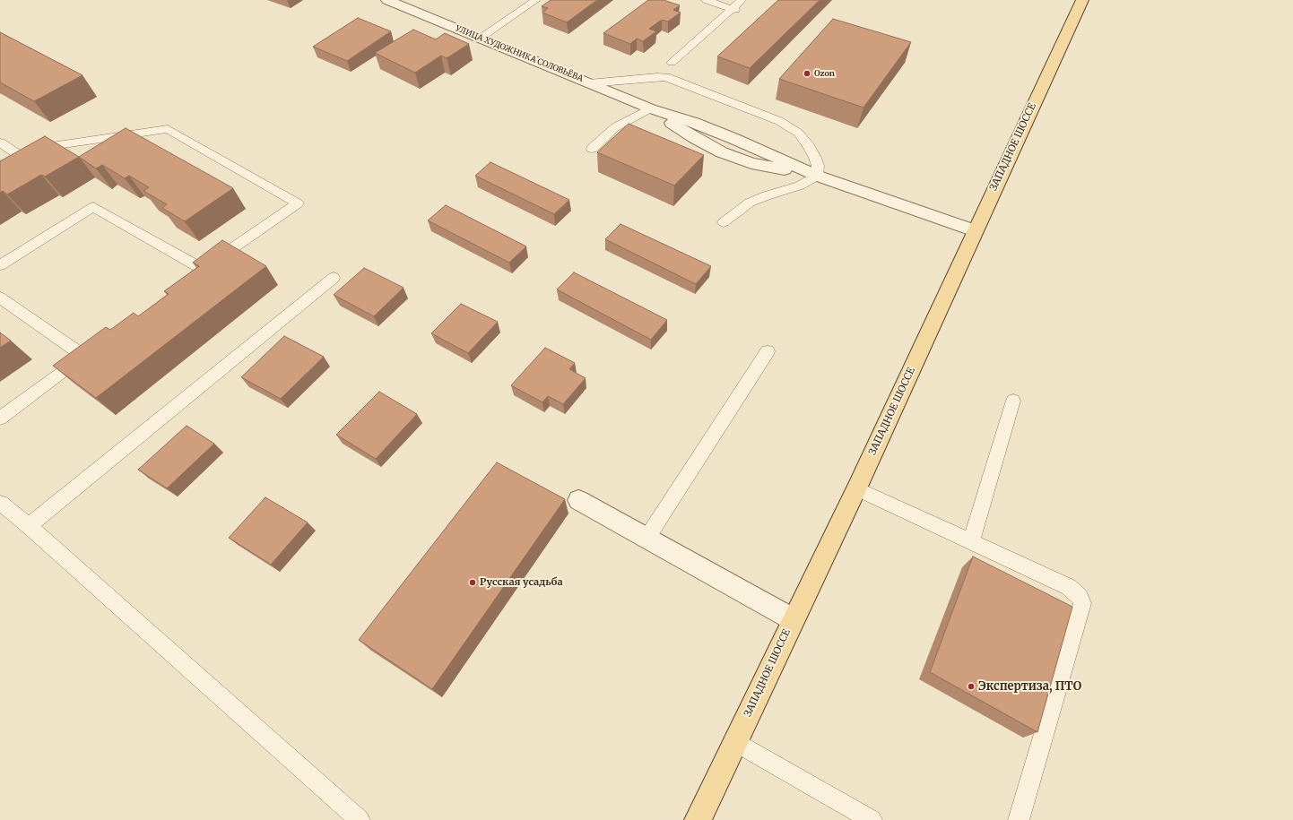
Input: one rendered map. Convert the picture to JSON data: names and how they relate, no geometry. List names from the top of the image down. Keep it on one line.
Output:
{"streets":{"main road":["ЗАПАДНОЕ ШОССЕ"],"street":["УЛИЦА ХУДОЖНИКА СОЛОВЬЁВА"]},"crossings":[["УЛИЦА ХУДОЖНИКА СОЛОВЬЁВА","ЗАПАДНОЕ ШОССЕ"]],"places":["Ozon","Русская усадьба","Экспертиза, ПТО"]}
